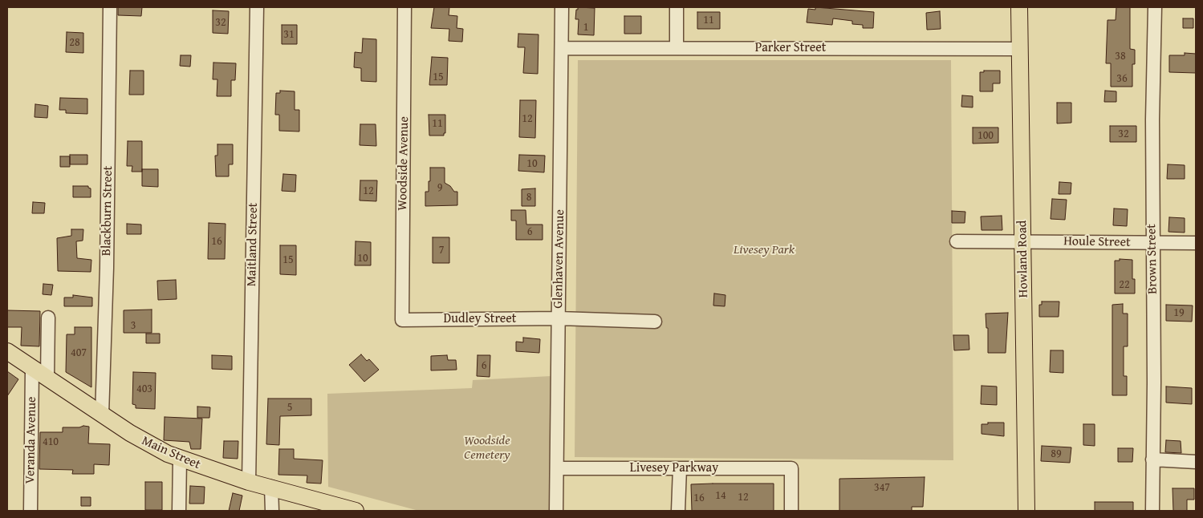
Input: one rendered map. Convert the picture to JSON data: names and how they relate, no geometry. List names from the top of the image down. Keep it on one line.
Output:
{"streets":{"main road":["Howland Road","Main Street"],"street":["Parker Street","Woodside Avenue","Blackburn Street","Houle Street","Maitland Street","Glenhaven Avenue","Brown Street","Dudley Street","Veranda Avenue","Livesey Parkway"]},"crossings":[["Parker Street","Glenhaven Avenue"],["Parker Street","Howland Road"],["Woodside Avenue","Dudley Street"],["Blackburn Street","Main Street"],["Houle Street","Howland Road"],["Houle Street","Brown Street"],["Maitland Street","Main Street"],["Glenhaven Avenue","Dudley Street"],["Glenhaven Avenue","Livesey Parkway"],["Veranda Avenue","Main Street"]],"parks":["Livesey Park","Woodside Cemetery"],"house_numbers":["11","32","1","31","28","38","15","36","12","11","32","100","10","9","12","8","6","16","7","10","15","22","19","3","407","6","403","5","410","89","347","14","12","16"]}
